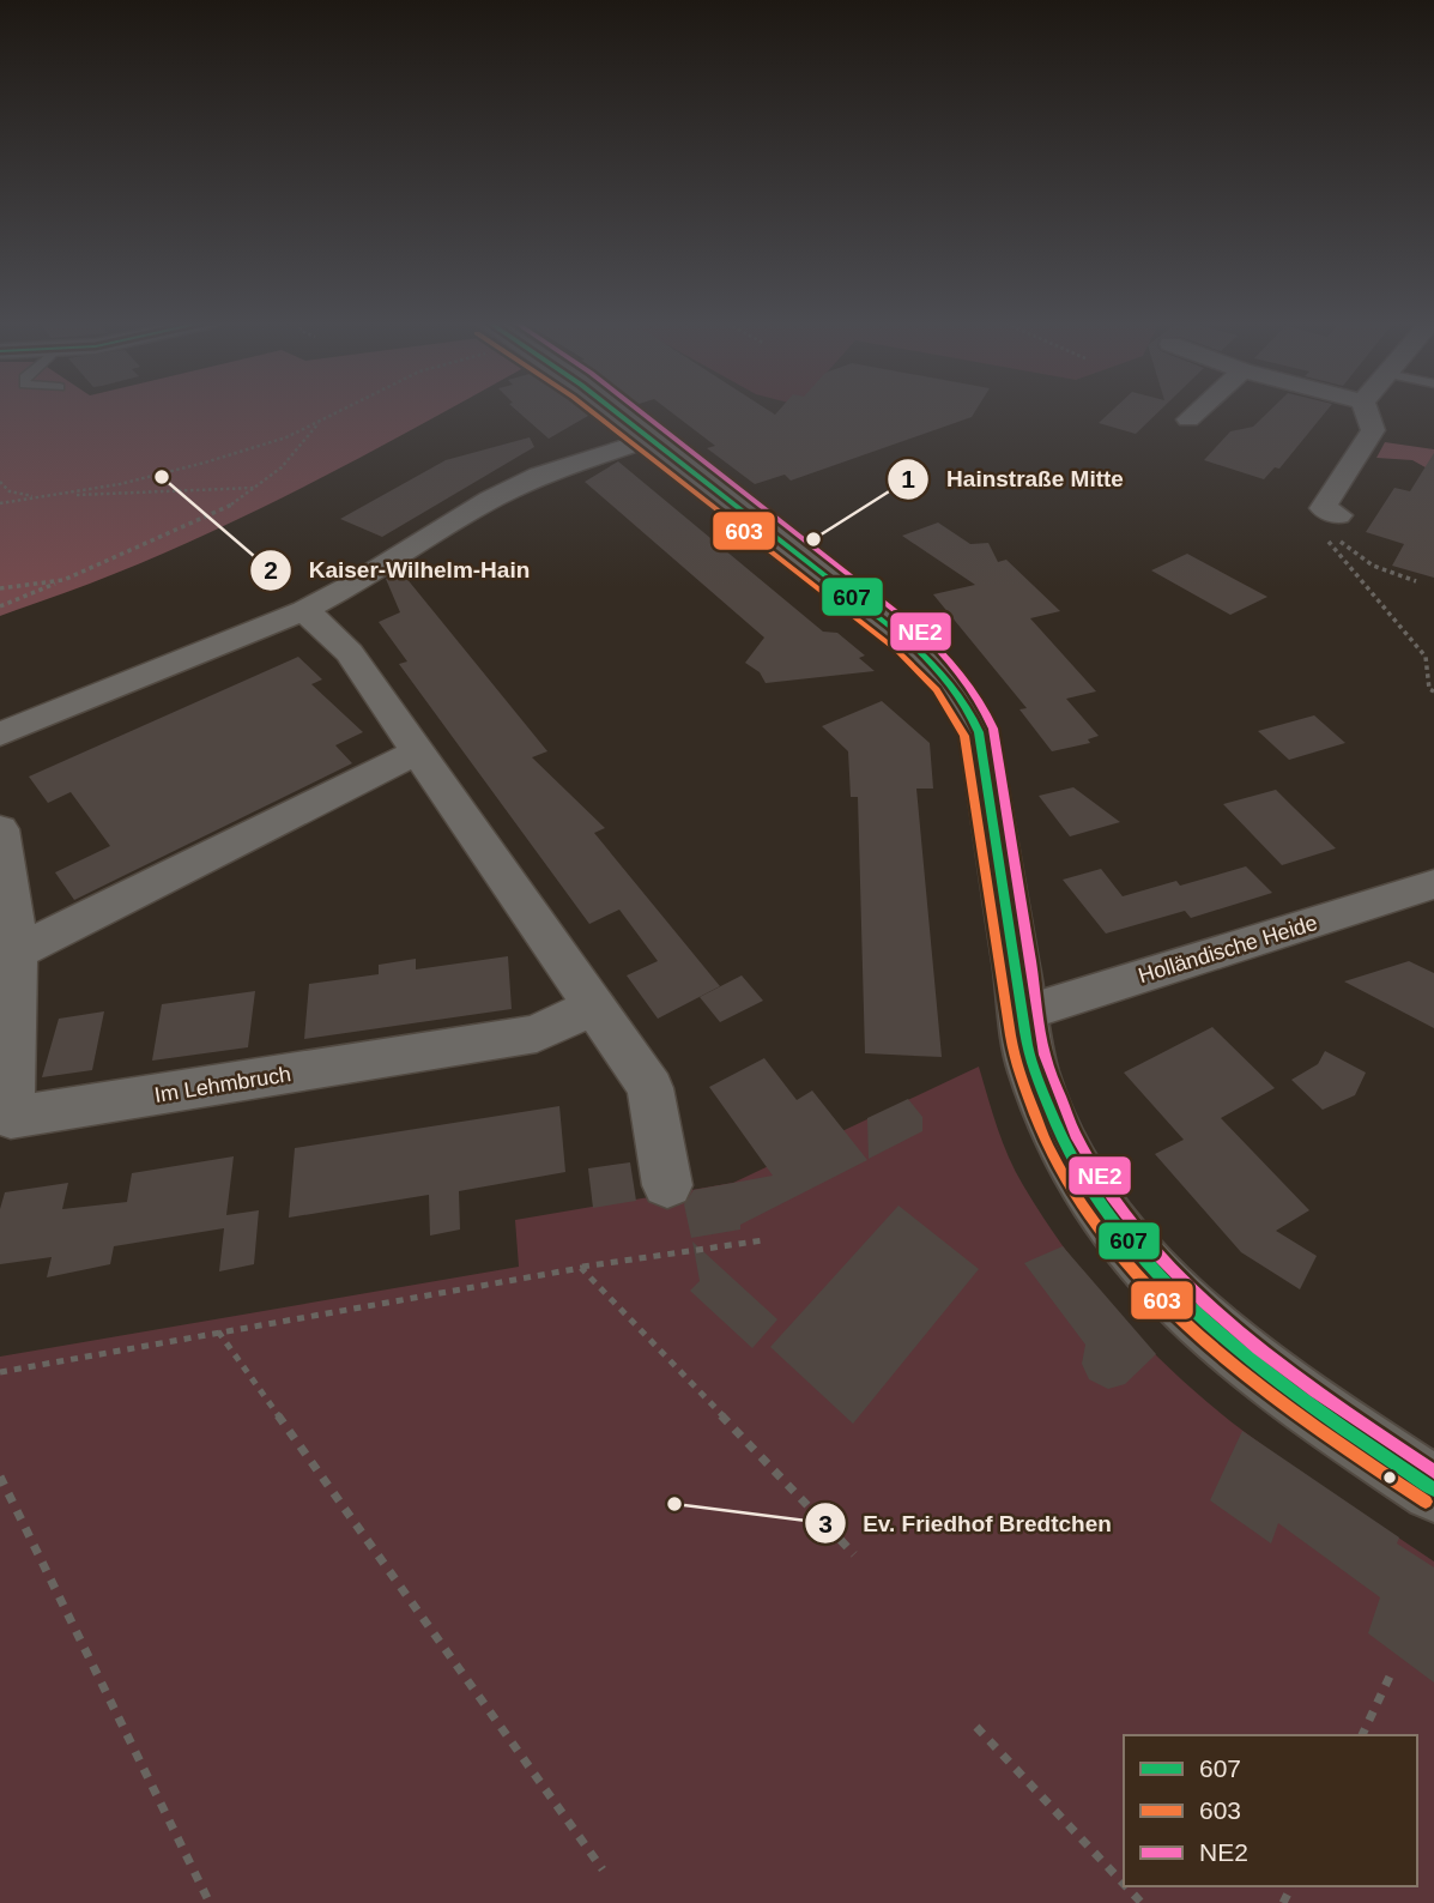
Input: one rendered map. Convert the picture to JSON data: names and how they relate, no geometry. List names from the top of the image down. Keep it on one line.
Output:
{"streets":{"street":["Holländische Heide","Im Lehmbruch"]},"places":["Kaiser-Wilhelm-Hain","Hainstraße Mitte","Ev. Friedhof Bredtchen"],"lines":["transit line 607","transit line 603","transit line NE2"],"legend":["607","603","NE2"]}
